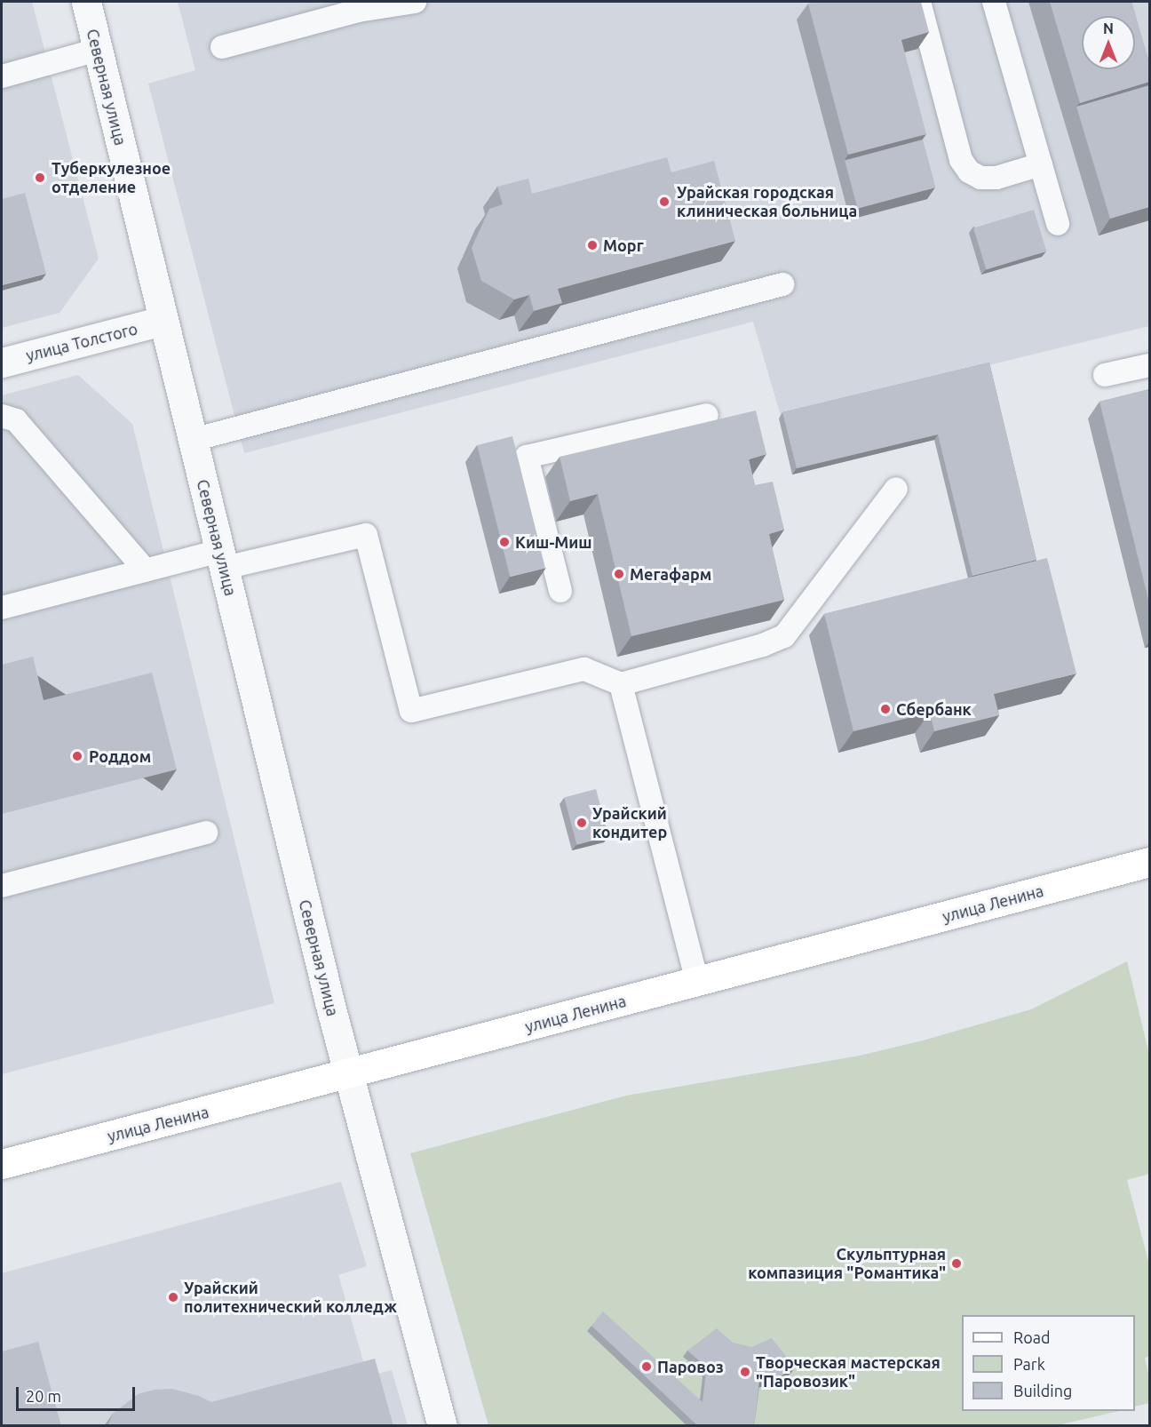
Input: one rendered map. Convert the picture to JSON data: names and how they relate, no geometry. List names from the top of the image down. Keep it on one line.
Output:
{"streets":{"main road":["улица Ленина"],"street":["Северная улица","улица Толстого"]},"crossings":[["Северная улица","улица Толстого"],["Северная улица","улица Ленина"]],"places":["Туберкулезное отделение","Урайская городская клиническая больница","Морг","Киш-Миш","Мегафарм","Сбербанк","Роддом","Урайский кондитер","Скульптурная компазиция \"Романтика\"","Урайский политехнический колледж","Паровоз","Творческая мастерская \"Паровозик\""],"legend":["Road","Park","Building"],"scale_bar":"20 m","north":"top"}
